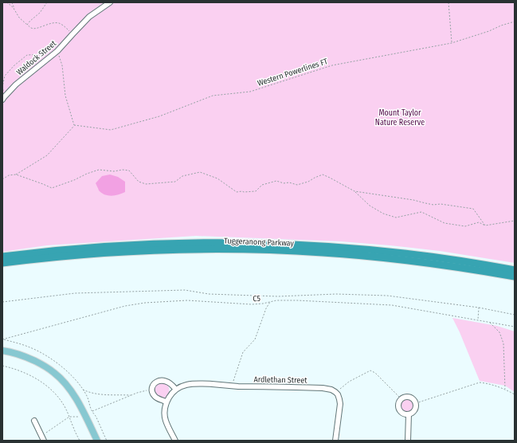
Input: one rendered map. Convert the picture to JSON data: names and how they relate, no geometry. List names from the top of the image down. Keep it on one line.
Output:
{"streets":{"highway":["Tuggeranong Parkway"],"street":["Waldock Street","Ardlethan Street"],"path":["Western Powerlines FT","C5"]},"parks":["Mount Taylor Nature Reserve"]}
